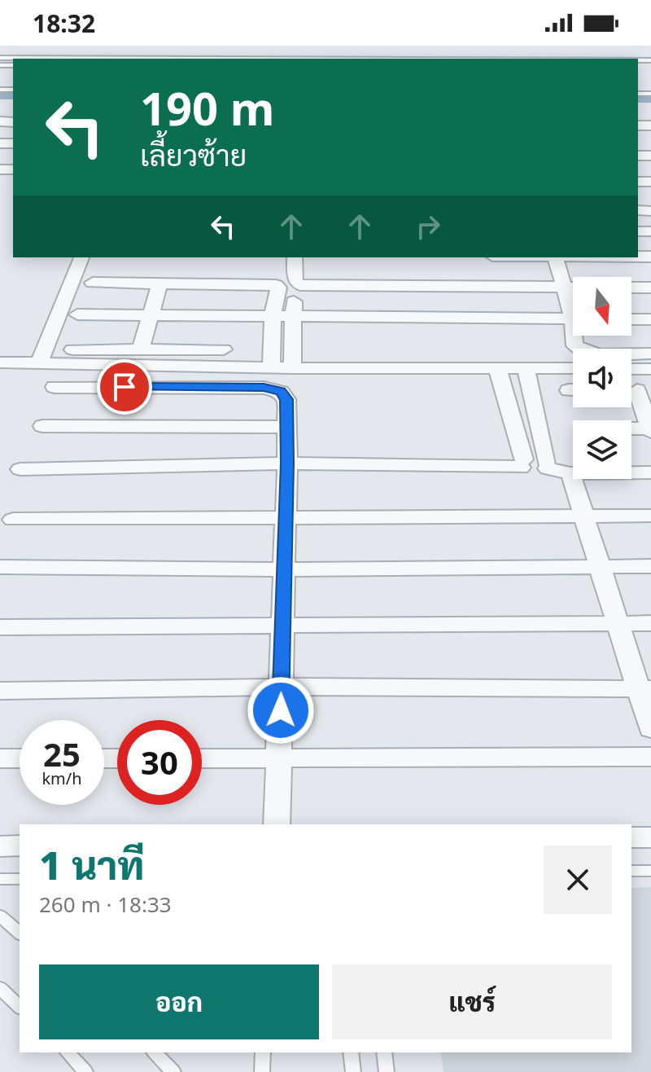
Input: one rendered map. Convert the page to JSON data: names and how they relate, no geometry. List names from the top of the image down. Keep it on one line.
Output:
{"north":"bottom","page":{"status":"18:32","turn":["190 m","เลี้ยวซ้าย"],"speed":"25 km/h","limit":"30","heading":["1 นาที","260 m · 18:33"],"buttons":["ออก","แชร์"]}}
